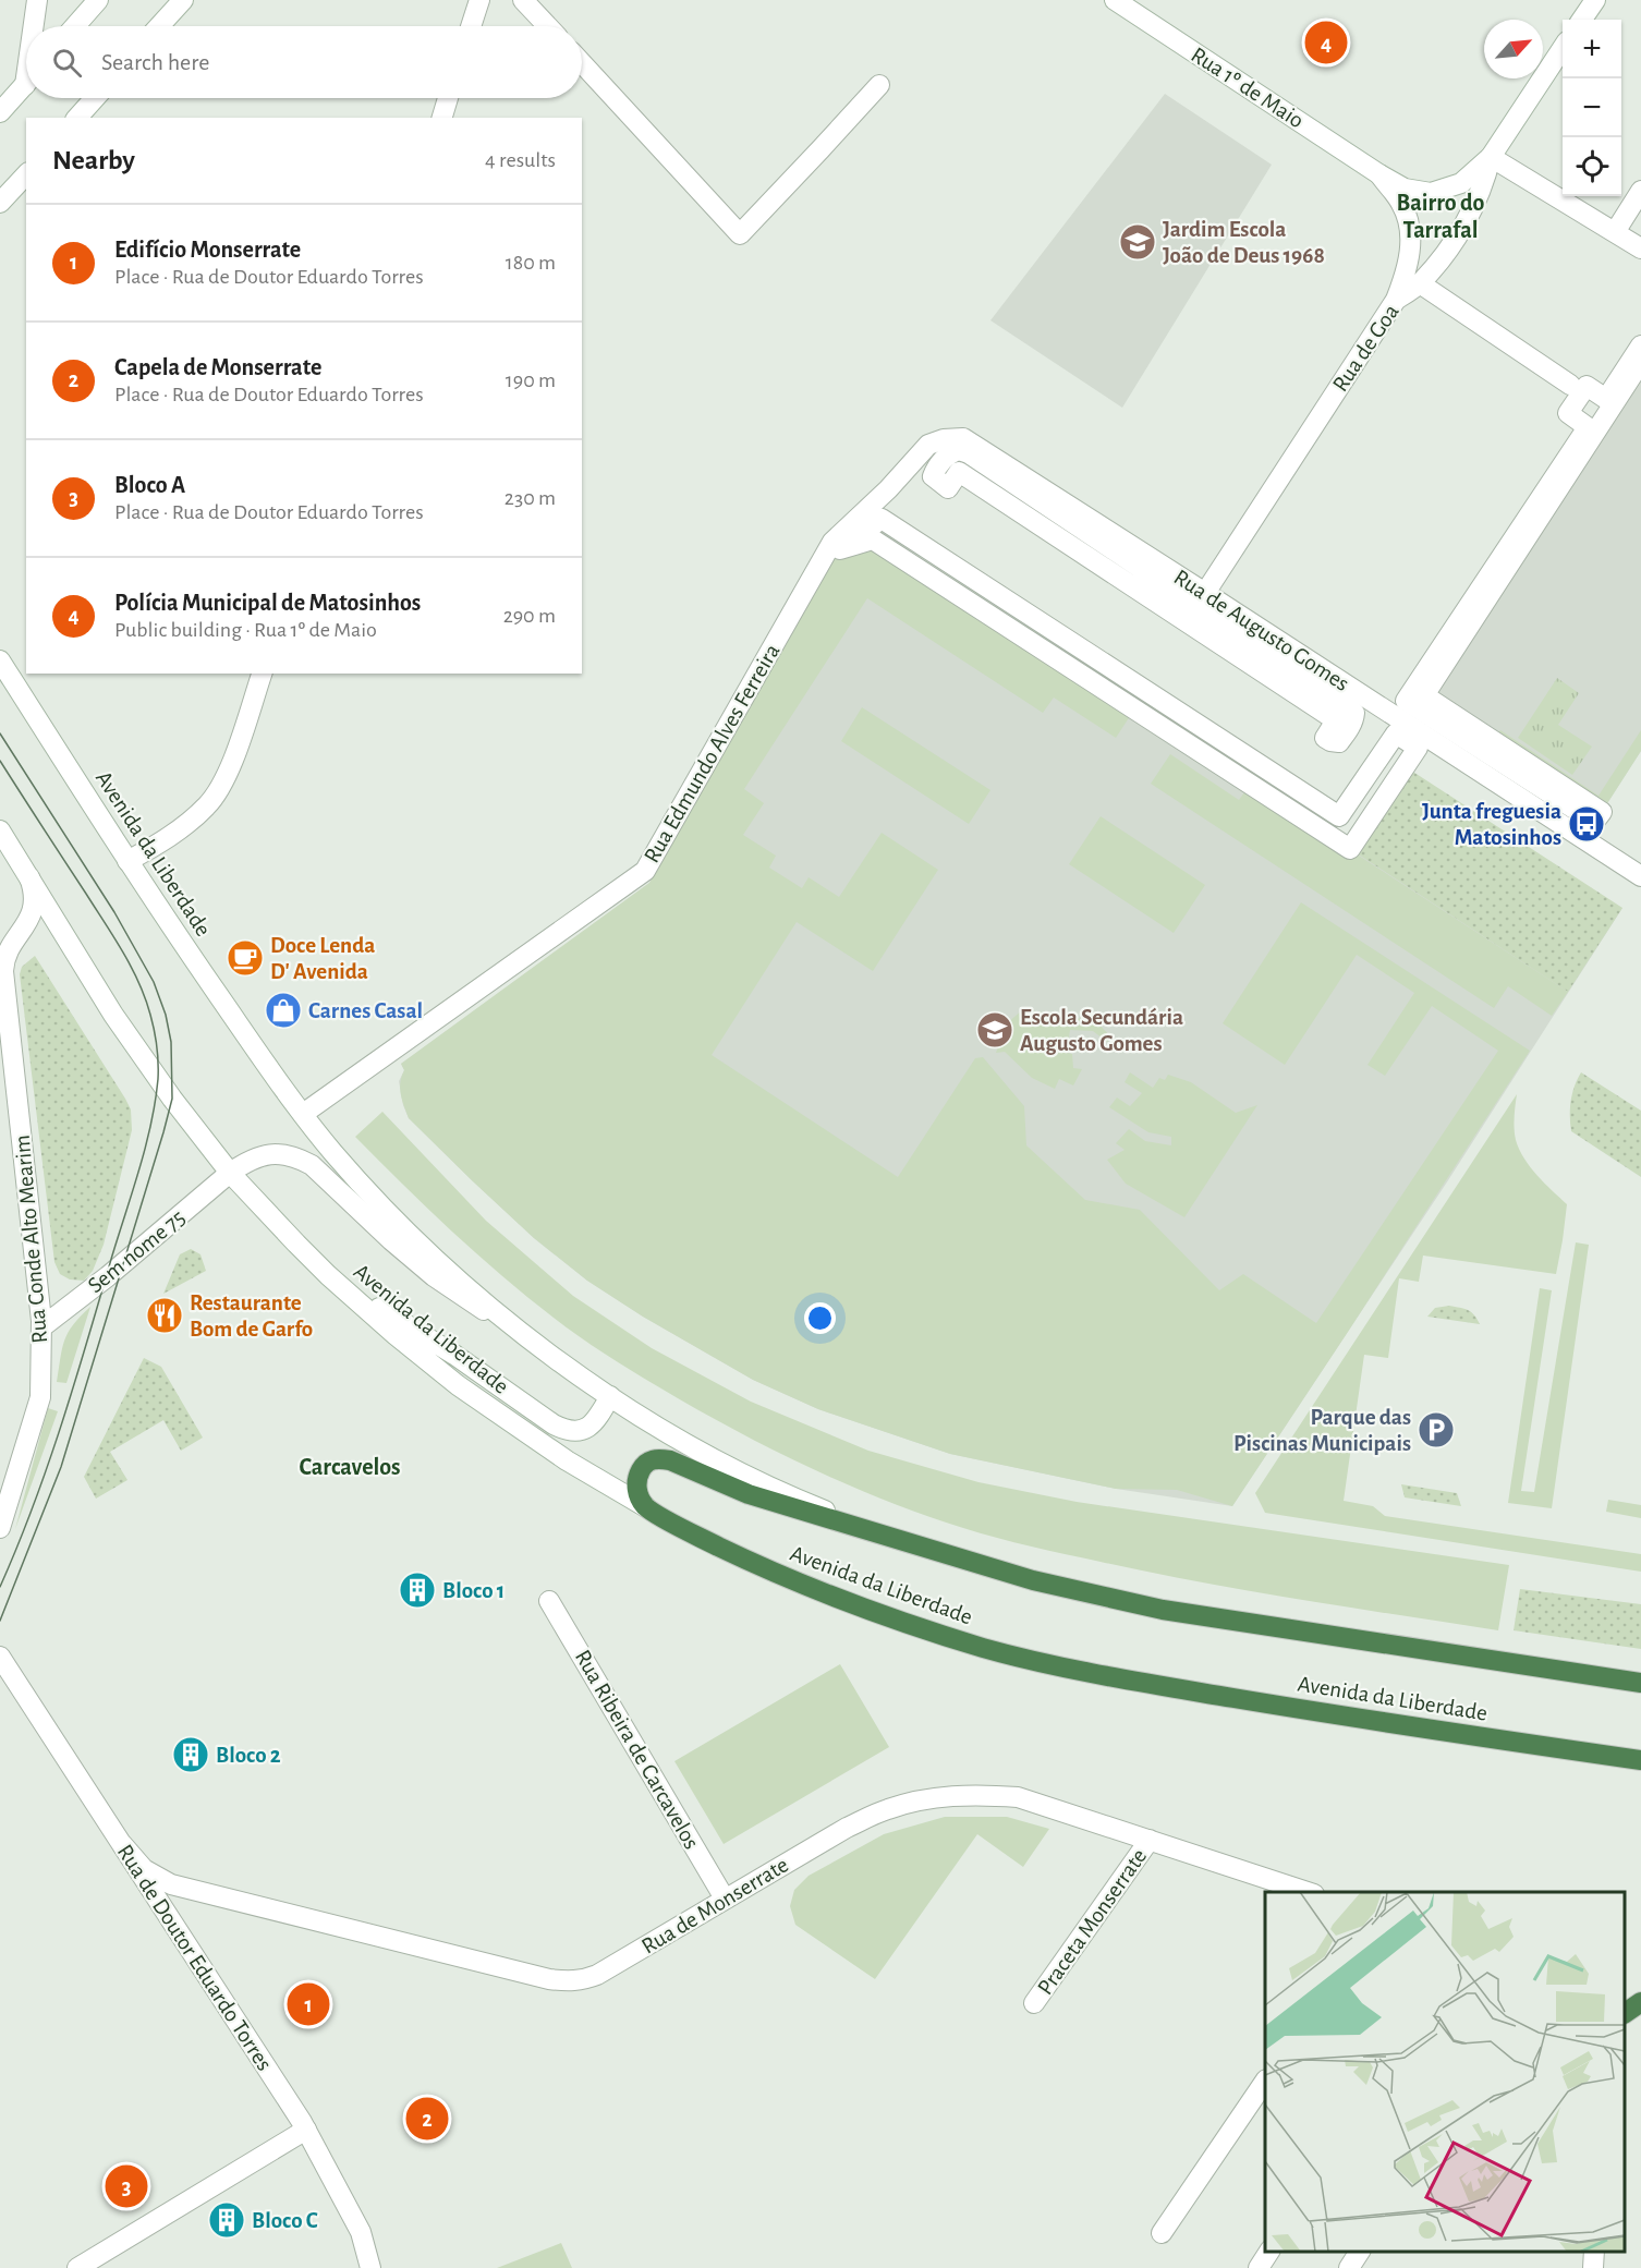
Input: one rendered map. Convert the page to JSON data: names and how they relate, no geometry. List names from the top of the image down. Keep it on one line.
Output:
{"streets":{"highway":["Avenida da Liberdade"],"street":["Rua 1º de Maio","Rua de Goa","Rua de Augusto Gomes","Rua Edmundo Alves Ferreira","Rua Conde Alto Mearim","Sem nome 75","Rua Ribeira de Carcavelos","Rua de Monserrate","Praceta Monserrate","Rua de Doutor Eduardo Torres"]},"crossings":[["Rua 1º de Maio","Rua de Goa"],["Rua de Goa","Rua de Augusto Gomes"],["Rua de Augusto Gomes","Rua Edmundo Alves Ferreira"],["Rua Edmundo Alves Ferreira","Avenida da Liberdade"],["Avenida da Liberdade","Rua Conde Alto Mearim"],["Avenida da Liberdade","Sem nome 75"],["Rua Conde Alto Mearim","Sem nome 75"],["Rua Ribeira de Carcavelos","Rua de Monserrate"],["Rua de Monserrate","Praceta Monserrate"],["Rua de Monserrate","Rua de Doutor Eduardo Torres"]],"districts":["Bairro do Tarrafal","Carcavelos"],"places":{"school or university":["Jardim Escola João de Deus 1968","Escola Secundária Augusto Gomes"],"bus stop":["Junta freguesia Matosinhos"],"cafe":["Doce Lenda D' Avenida"],"shop":["Carnes Casal"],"restaurant":["Restaurante Bom de Garfo"],"parking":["Parque das Piscinas Municipais"],"building":["Bloco 1","Bloco 2","Bloco C"]},"north":"top right","page":{"pins":["4","1","2","3"],"map_buttons":["+","−"],"search":"Search here","heading":["Nearby","4 results"],"list":[{"mark":"1","name":"Edifício Monserrate","note":"Place · Rua de Doutor Eduardo Torres","value":"180 m"},{"mark":"2","name":"Capela de Monserrate","note":"Place · Rua de Doutor Eduardo Torres","value":"190 m"},{"mark":"3","name":"Bloco A","note":"Place · Rua de Doutor Eduardo Torres","value":"230 m"},{"mark":"4","name":"Polícia Municipal de Matosinhos","note":"Public building · Rua 1º de Maio","value":"290 m"}]}}
